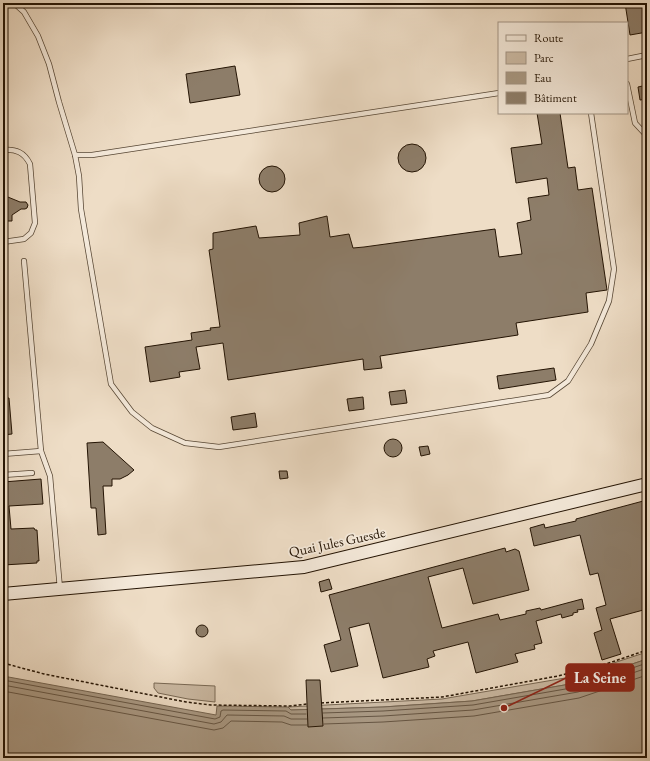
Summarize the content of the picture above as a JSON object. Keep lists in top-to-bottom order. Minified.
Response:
{"streets":{"main road":["Quai Jules Guesde"]},"places":["La Seine"],"legend":["Route","Parc","Eau","Bâtiment"]}
